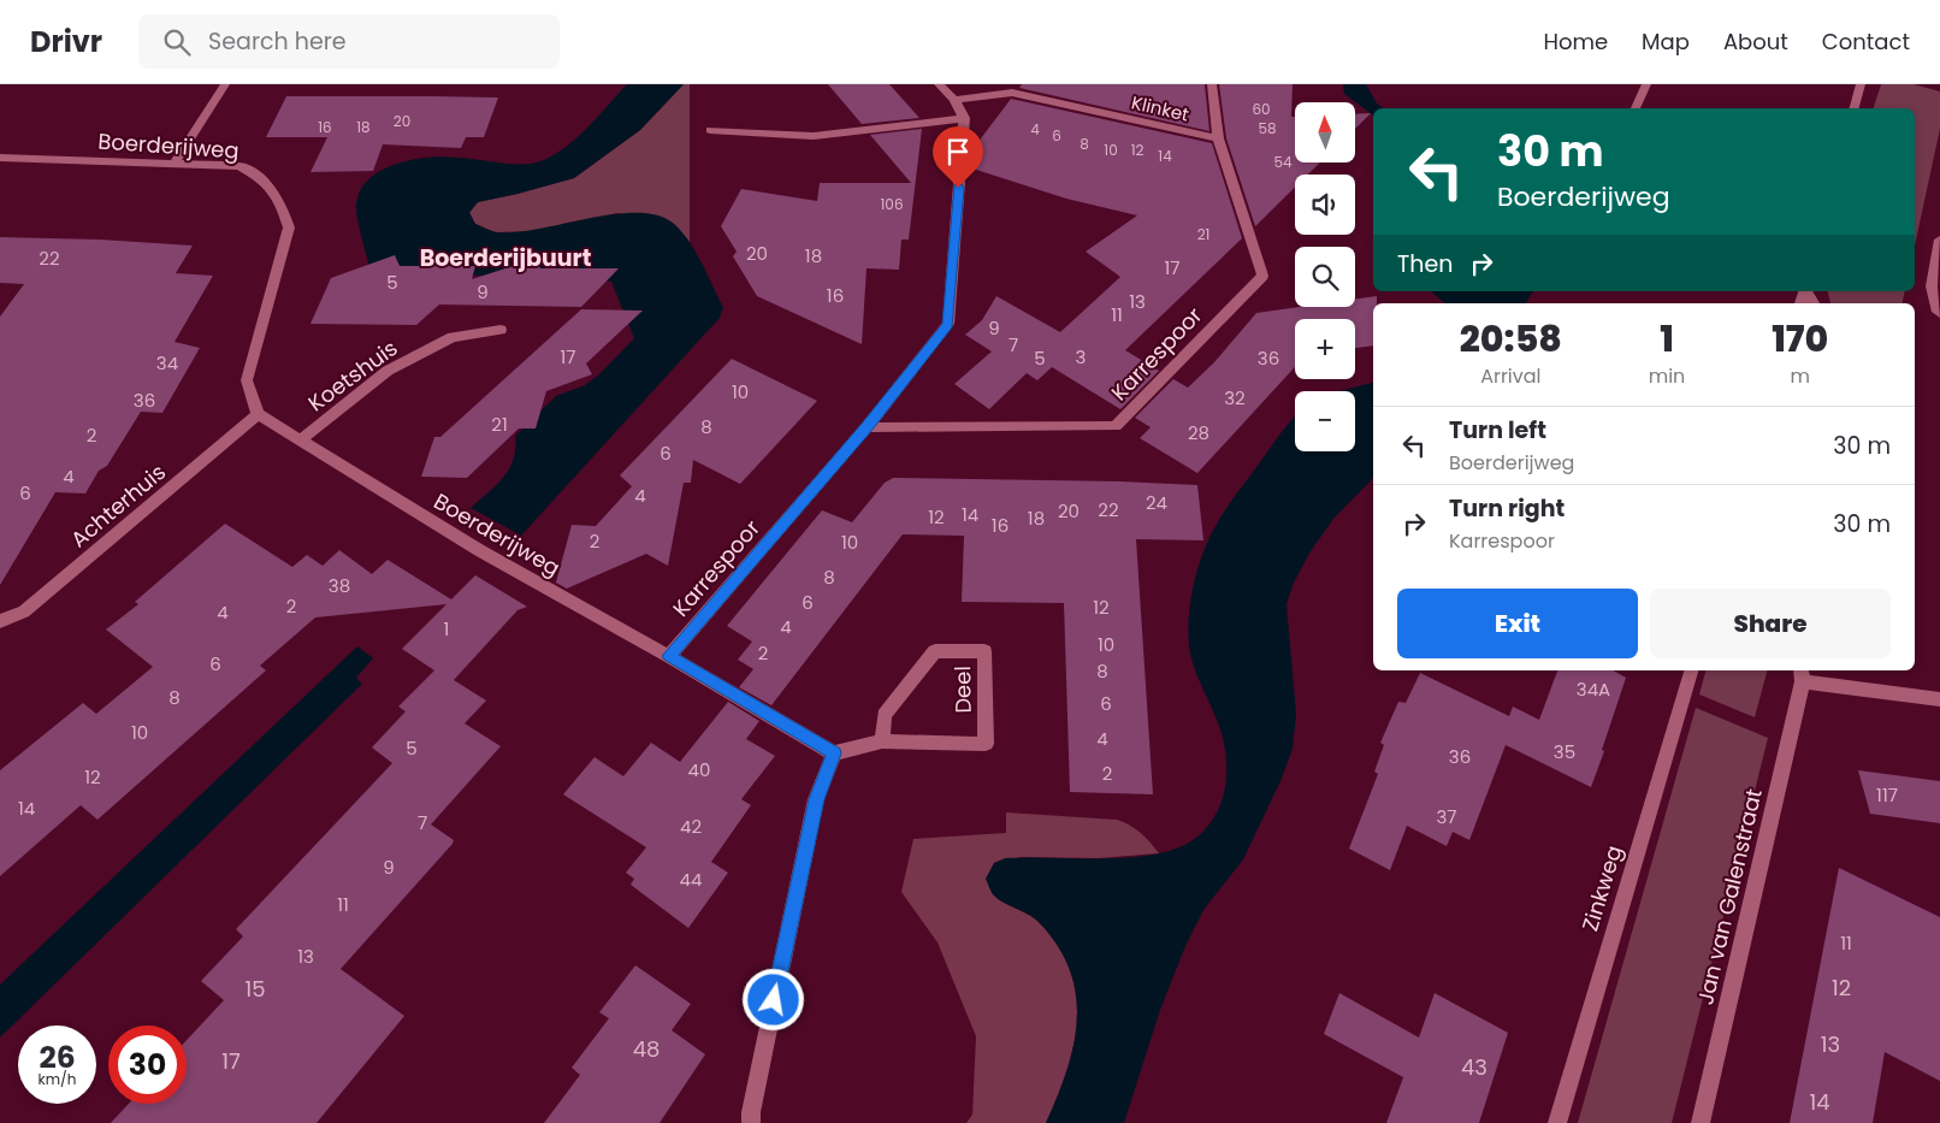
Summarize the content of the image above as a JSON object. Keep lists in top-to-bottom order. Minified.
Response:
{"streets":{"street":["Klinket","Boerderijweg","Karrespoor","Koetshuis","Achterhuis","Deel","Zinkweg","Jan van Galenstraat"]},"crossings":[["Klinket","Karrespoor"],["Boerderijweg","Karrespoor"],["Boerderijweg","Koetshuis"],["Boerderijweg","Achterhuis"],["Boerderijweg","Deel"]],"districts":["Boerderijbuurt"],"house_numbers":["60","20","16","18","58","4","6","8","10","12","14","54","106","21","20","18","22","17","5","9","16","13","11","9","7","17","3","5","36","34","10","32","36","21","8","28","2","6","4","6","4","24","22","20","14","12","18","16","2","10","8","38","6","2","12","4","4","1","10","2","6","8","34A","8","6","10","4","5","35","36","40","2","12","117","14","37","7","42","9","44","11","11","13","12","15","13","48","17","43","14"],"north":"top","page":{"header":"Drivr","search":"Search here","nav":["Home","Map","About","Contact"],"map_buttons":["+","−"],"turn":["30 m","Boerderijweg"],"then":"Then","eta":["20:58","Arrival","1","min","170","m"],"list":[{"name":"Turn left","note":"Boerderijweg","value":"30 m"},{"name":"Turn right","note":"Karrespoor","value":"30 m"}],"buttons":["Exit","Share"],"speed":"26 km/h","limit":"30"}}
